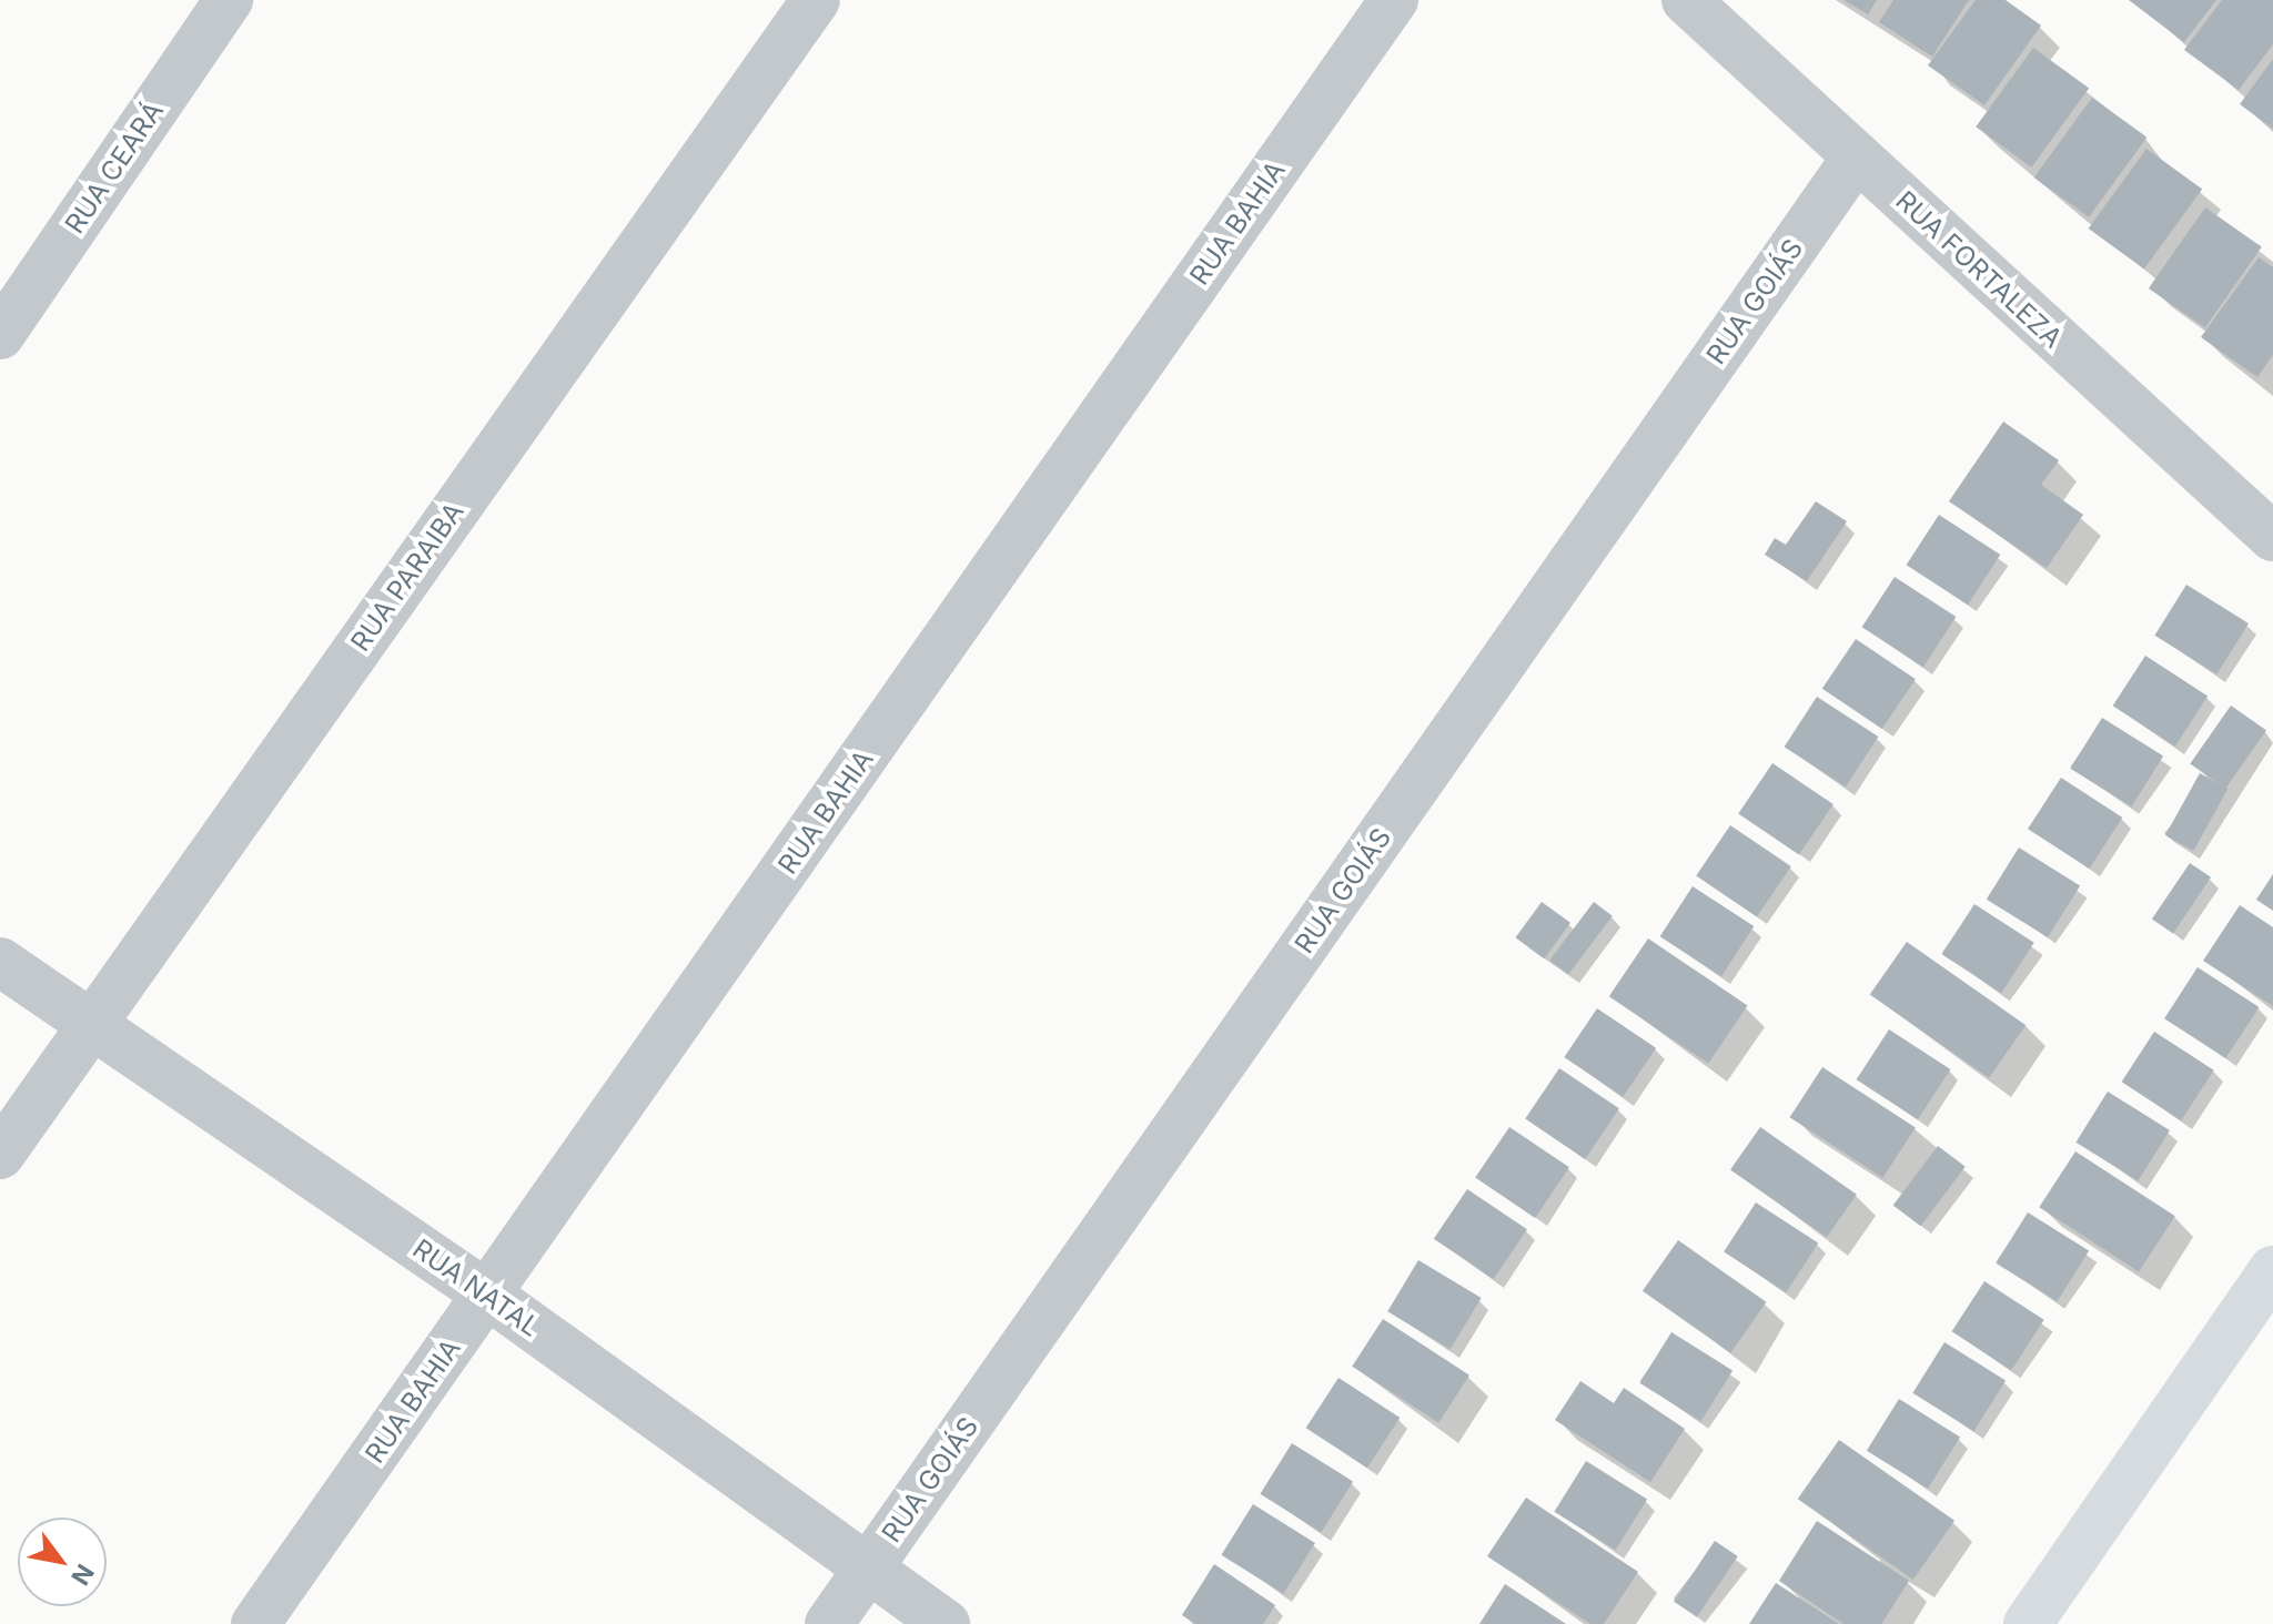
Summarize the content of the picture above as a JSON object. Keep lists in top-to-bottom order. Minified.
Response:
{"streets":{"street":["RUA CEARÁ","RUA BAHIA","RUA FORTALEZA","RUA GOIÁS","RUA PARAIBA","RUA NATAL"]},"crossings":[["RUA BAHIA","RUA NATAL"],["RUA FORTALEZA","RUA GOIÁS"],["RUA GOIÁS","RUA NATAL"],["RUA PARAIBA","RUA NATAL"]],"north":"bottom right"}
